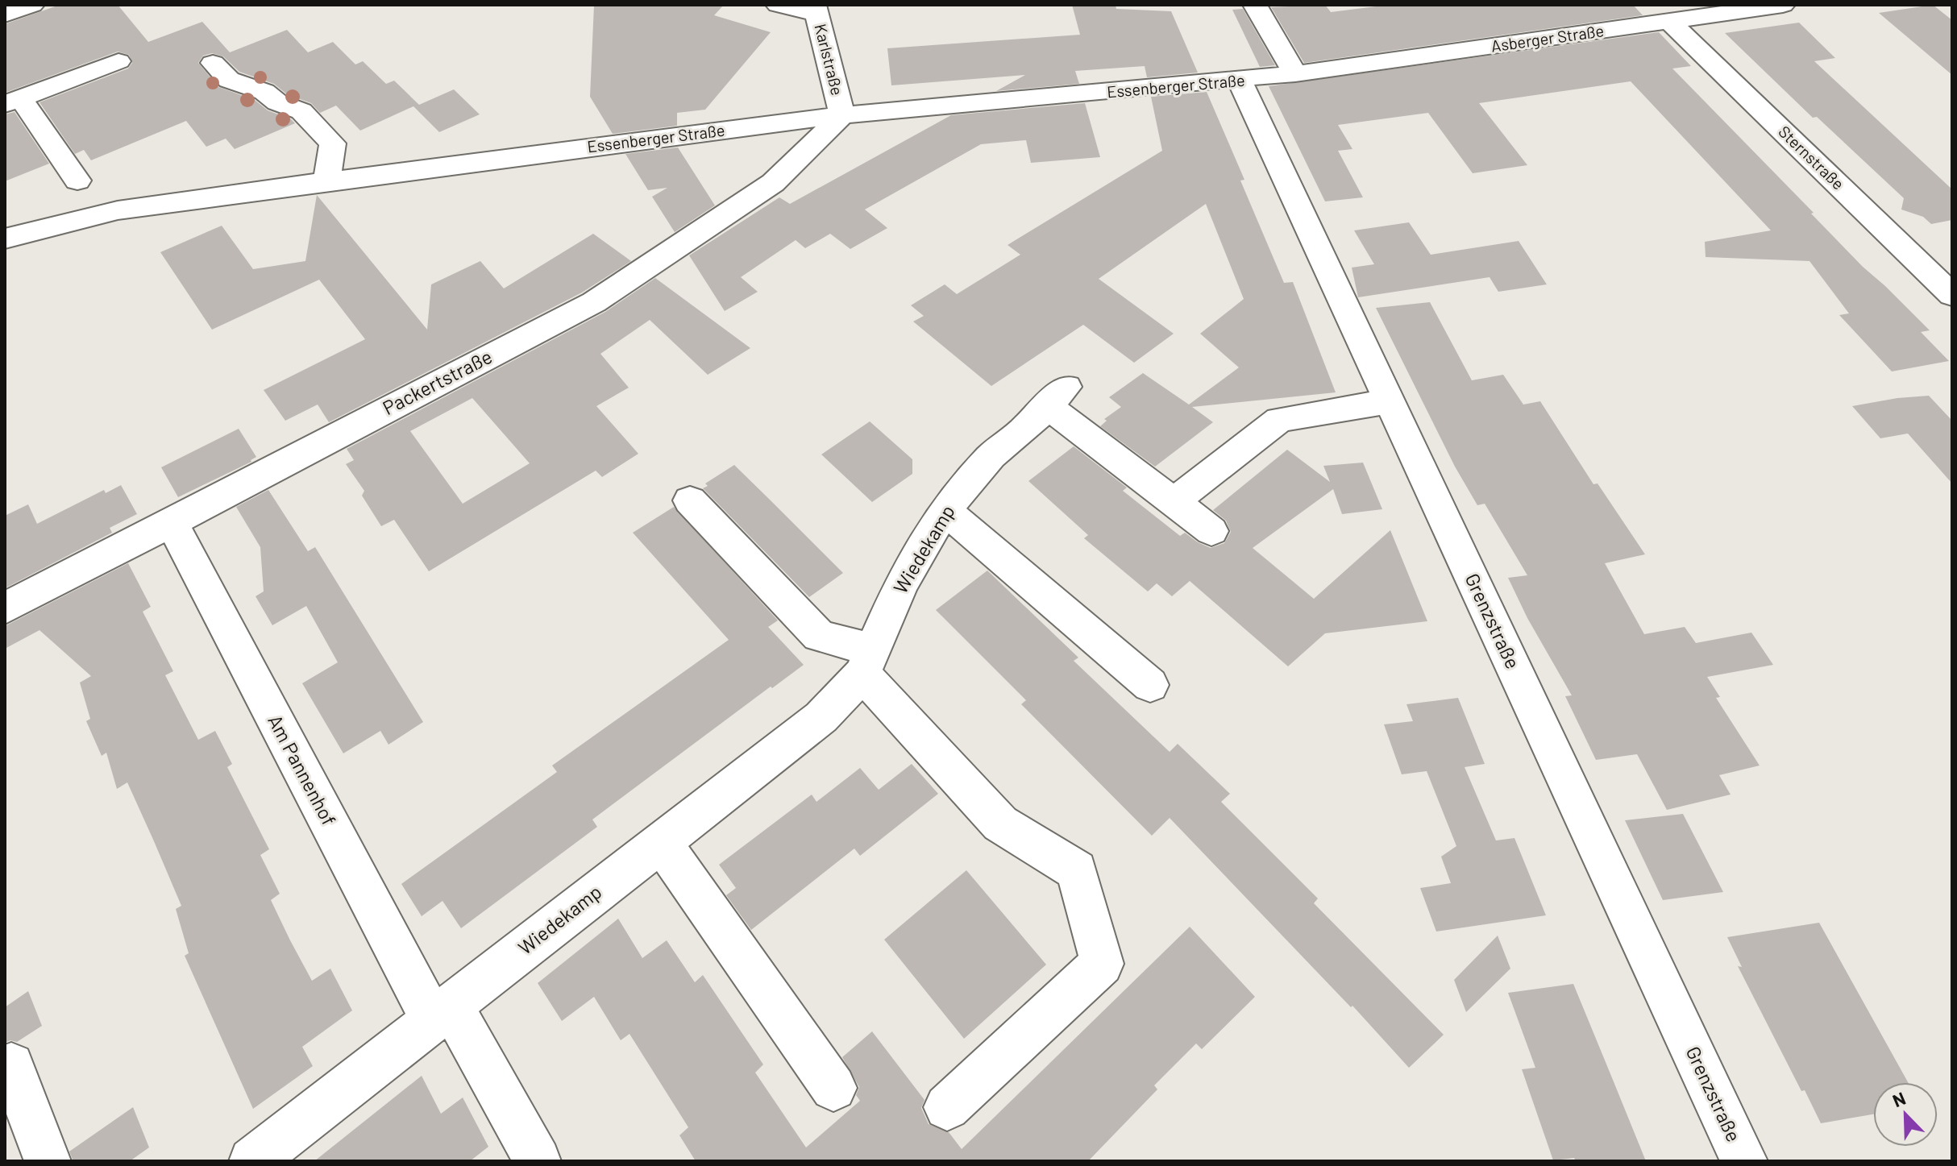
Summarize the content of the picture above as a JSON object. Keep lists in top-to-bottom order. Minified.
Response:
{"streets":{"street":["Asberger Straße","Karlstraße","Essenberger Straße","Sternstraße","Packertstraße","Wiedekamp","Grenzstraße","Am Pannenhof"]},"crossings":[["Asberger Straße","Essenberger Straße"],["Asberger Straße","Sternstraße"],["Karlstraße","Essenberger Straße"],["Karlstraße","Packertstraße"],["Essenberger Straße","Packertstraße"],["Essenberger Straße","Grenzstraße"],["Packertstraße","Am Pannenhof"],["Wiedekamp","Am Pannenhof"]],"north":"top left"}
